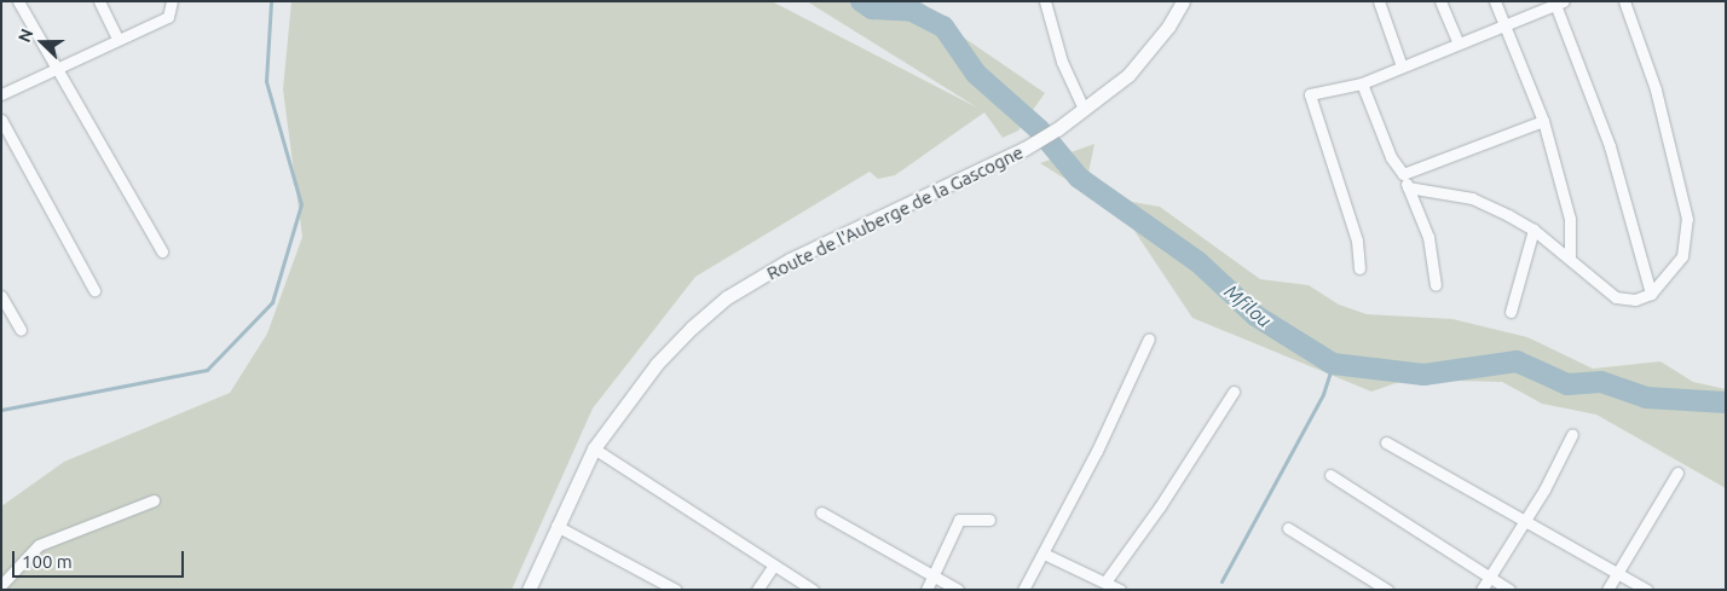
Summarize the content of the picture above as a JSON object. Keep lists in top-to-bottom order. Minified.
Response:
{"streets":{"street":["Route de l'Auberge de la Gascogne"]},"water":["Mfilou"],"scale_bar":"100 m","north":"left"}
